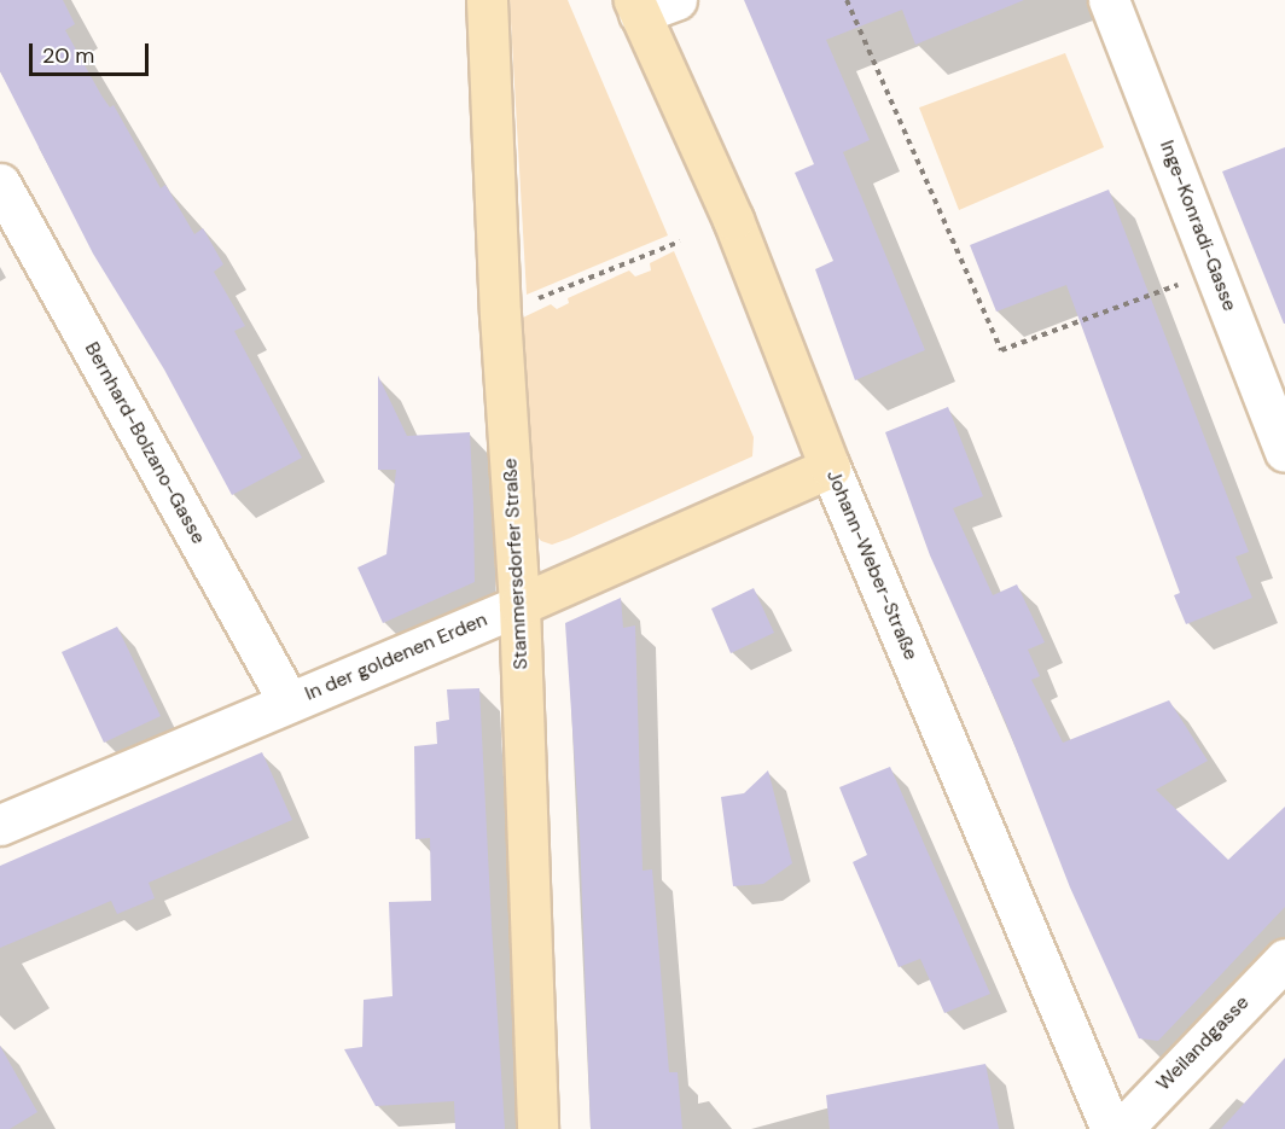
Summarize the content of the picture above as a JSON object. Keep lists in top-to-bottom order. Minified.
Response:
{"streets":{"main road":["Stammersdorfer Straße","Johann-Weber-Straße","In der goldenen Erden"],"street":["Inge-Konradi-Gasse","Bernhard-Bolzano-Gasse","Weilandgasse"]},"crossings":[["Bernhard-Bolzano-Gasse","In der goldenen Erden"],["Stammersdorfer Straße","In der goldenen Erden"],["Johann-Weber-Straße","In der goldenen Erden"]],"scale_bar":"20 m"}
